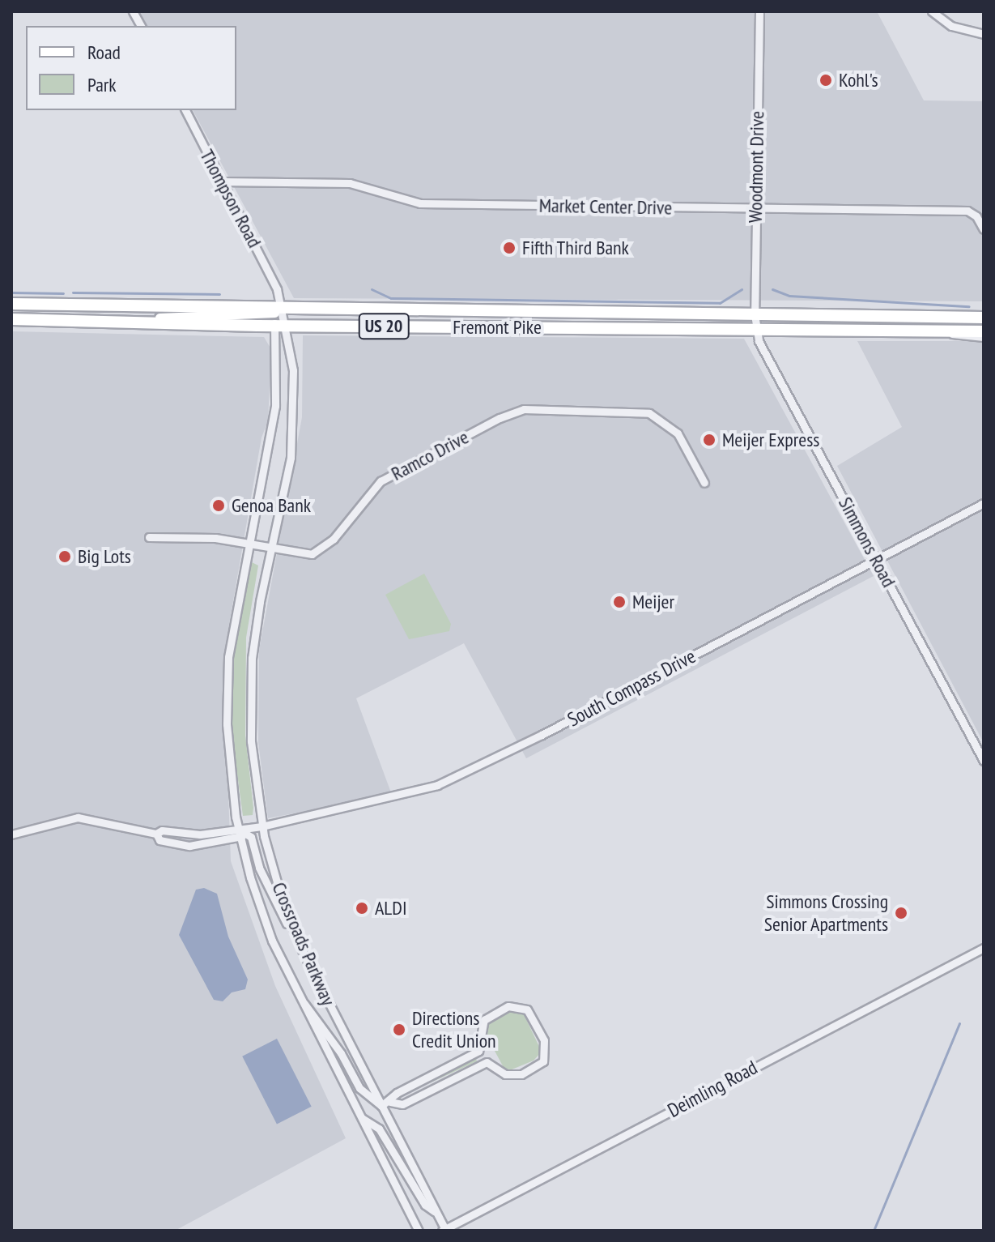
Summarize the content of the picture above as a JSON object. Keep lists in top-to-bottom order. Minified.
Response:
{"streets":{"highway":["US 20","Fremont Pike"],"street":["Woodmont Drive","Thompson Road","Market Center Drive","Ramco Drive","Simmons Road","South Compass Drive","Crossroads Parkway","Deimling Road"]},"crossings":[["Woodmont Drive","Market Center Drive"],["Woodmont Drive","Fremont Pike"],["Woodmont Drive","Simmons Road"],["Thompson Road","Market Center Drive"],["Thompson Road","Fremont Pike"],["Thompson Road","Crossroads Parkway"],["Fremont Pike","Simmons Road"],["Fremont Pike","Crossroads Parkway"],["Ramco Drive","Crossroads Parkway"],["Simmons Road","South Compass Drive"],["South Compass Drive","Crossroads Parkway"],["Crossroads Parkway","Deimling Road"]],"places":["Kohl's","Fifth Third Bank","Meijer Express","Genoa Bank","Big Lots","Meijer","ALDI","Simmons Crossing Senior Apartments","Directions Credit Union"],"legend":["Road","Park"]}
